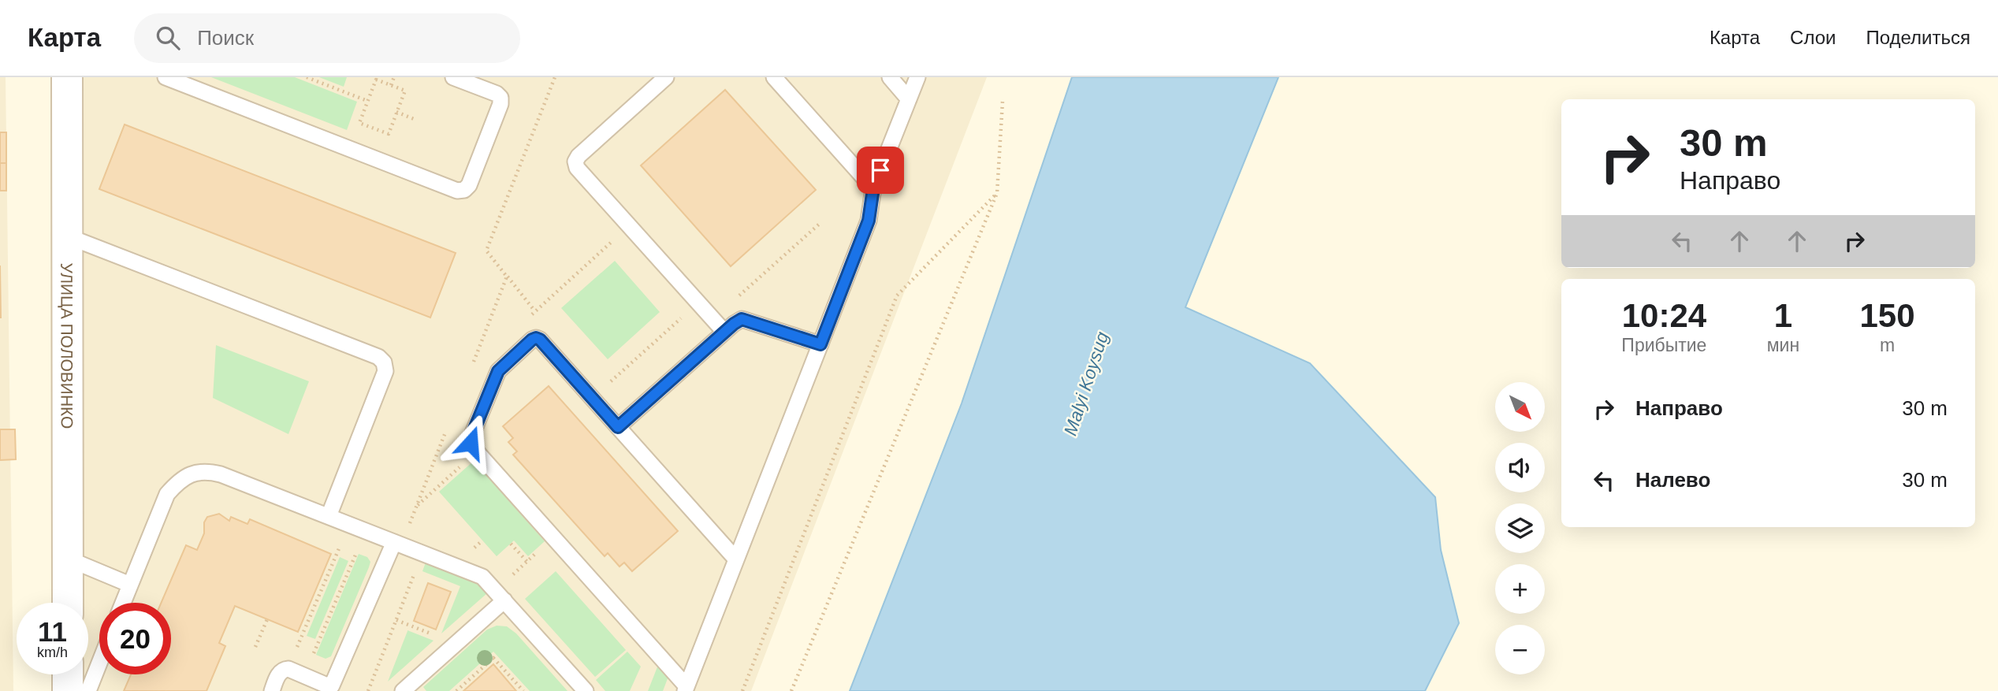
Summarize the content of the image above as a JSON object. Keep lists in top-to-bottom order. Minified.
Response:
{"streets":{"street":["УЛИЦА ПОЛОВИНКО"]},"water":["Malyi Koysug"],"north":"bottom right","page":{"header":"Карта","search":"Поиск","nav":["Карта","Слои","Поделиться"],"turn":["30 m","Направо"],"eta":["10:24","Прибытие","1","мин","150","m"],"list":[{"name":"Направо","value":"30 m"},{"name":"Налево","value":"30 m"}],"map_buttons":["+","−"],"speed":"11 km/h","limit":"20"}}
